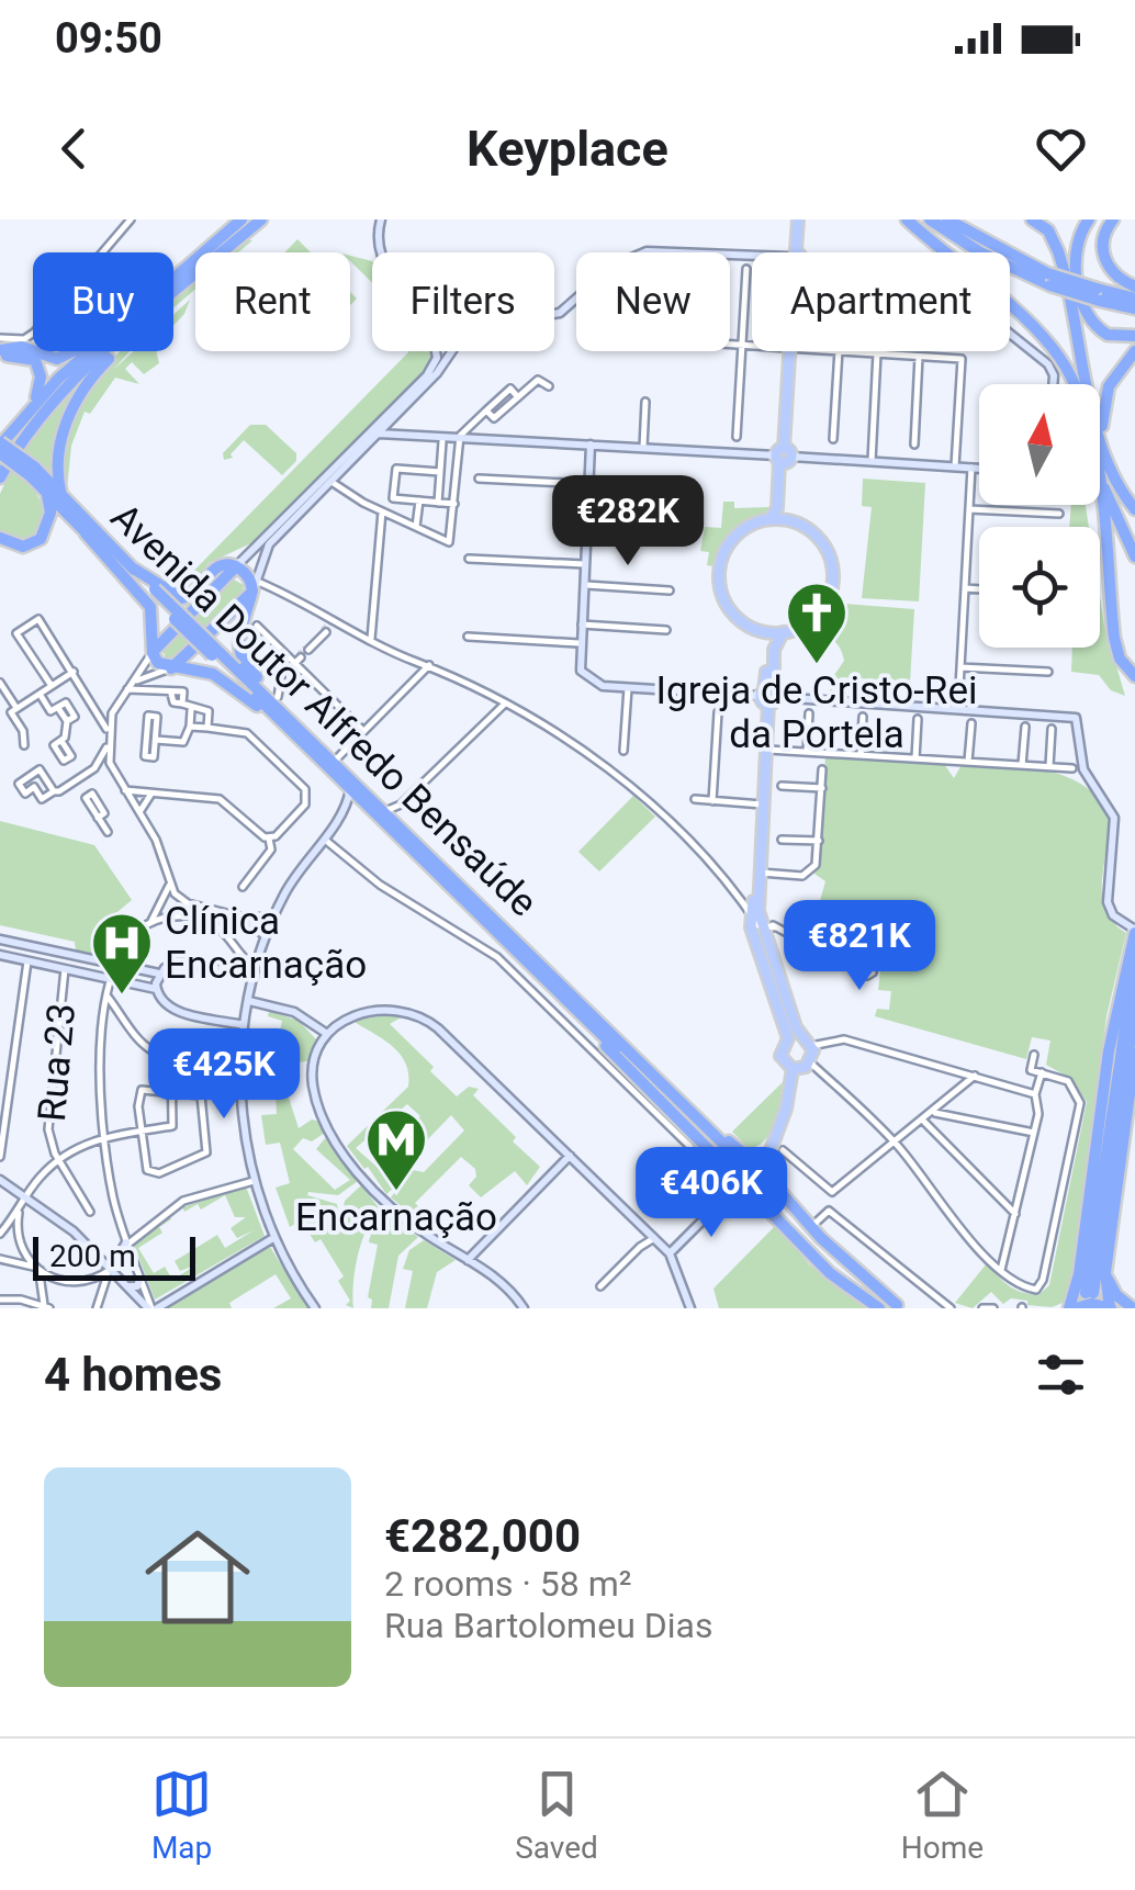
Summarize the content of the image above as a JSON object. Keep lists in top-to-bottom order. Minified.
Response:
{"streets":{"highway":["Avenida Doutor Alfredo Bensaúde"],"street":["Rua 23"]},"places":{"church":["Igreja de Cristo-Rei da Portela"],"hospital":["Clínica Encarnação"],"metro station":["Encarnação"]},"scale_bar":"200 m","north":"top","page":{"status":"09:50","header":"Keyplace","chip":["Buy","Rent","Filters","New","Apartment"],"price":["€282K","€821K","€425K","€406K"],"scale":"200 m","heading":"4 homes","list":[{"name":"€282,000","note":"2 rooms · 58 m² · Rua Bartolomeu Dias"}],"tabs":["Map","Saved","Home"]}}
